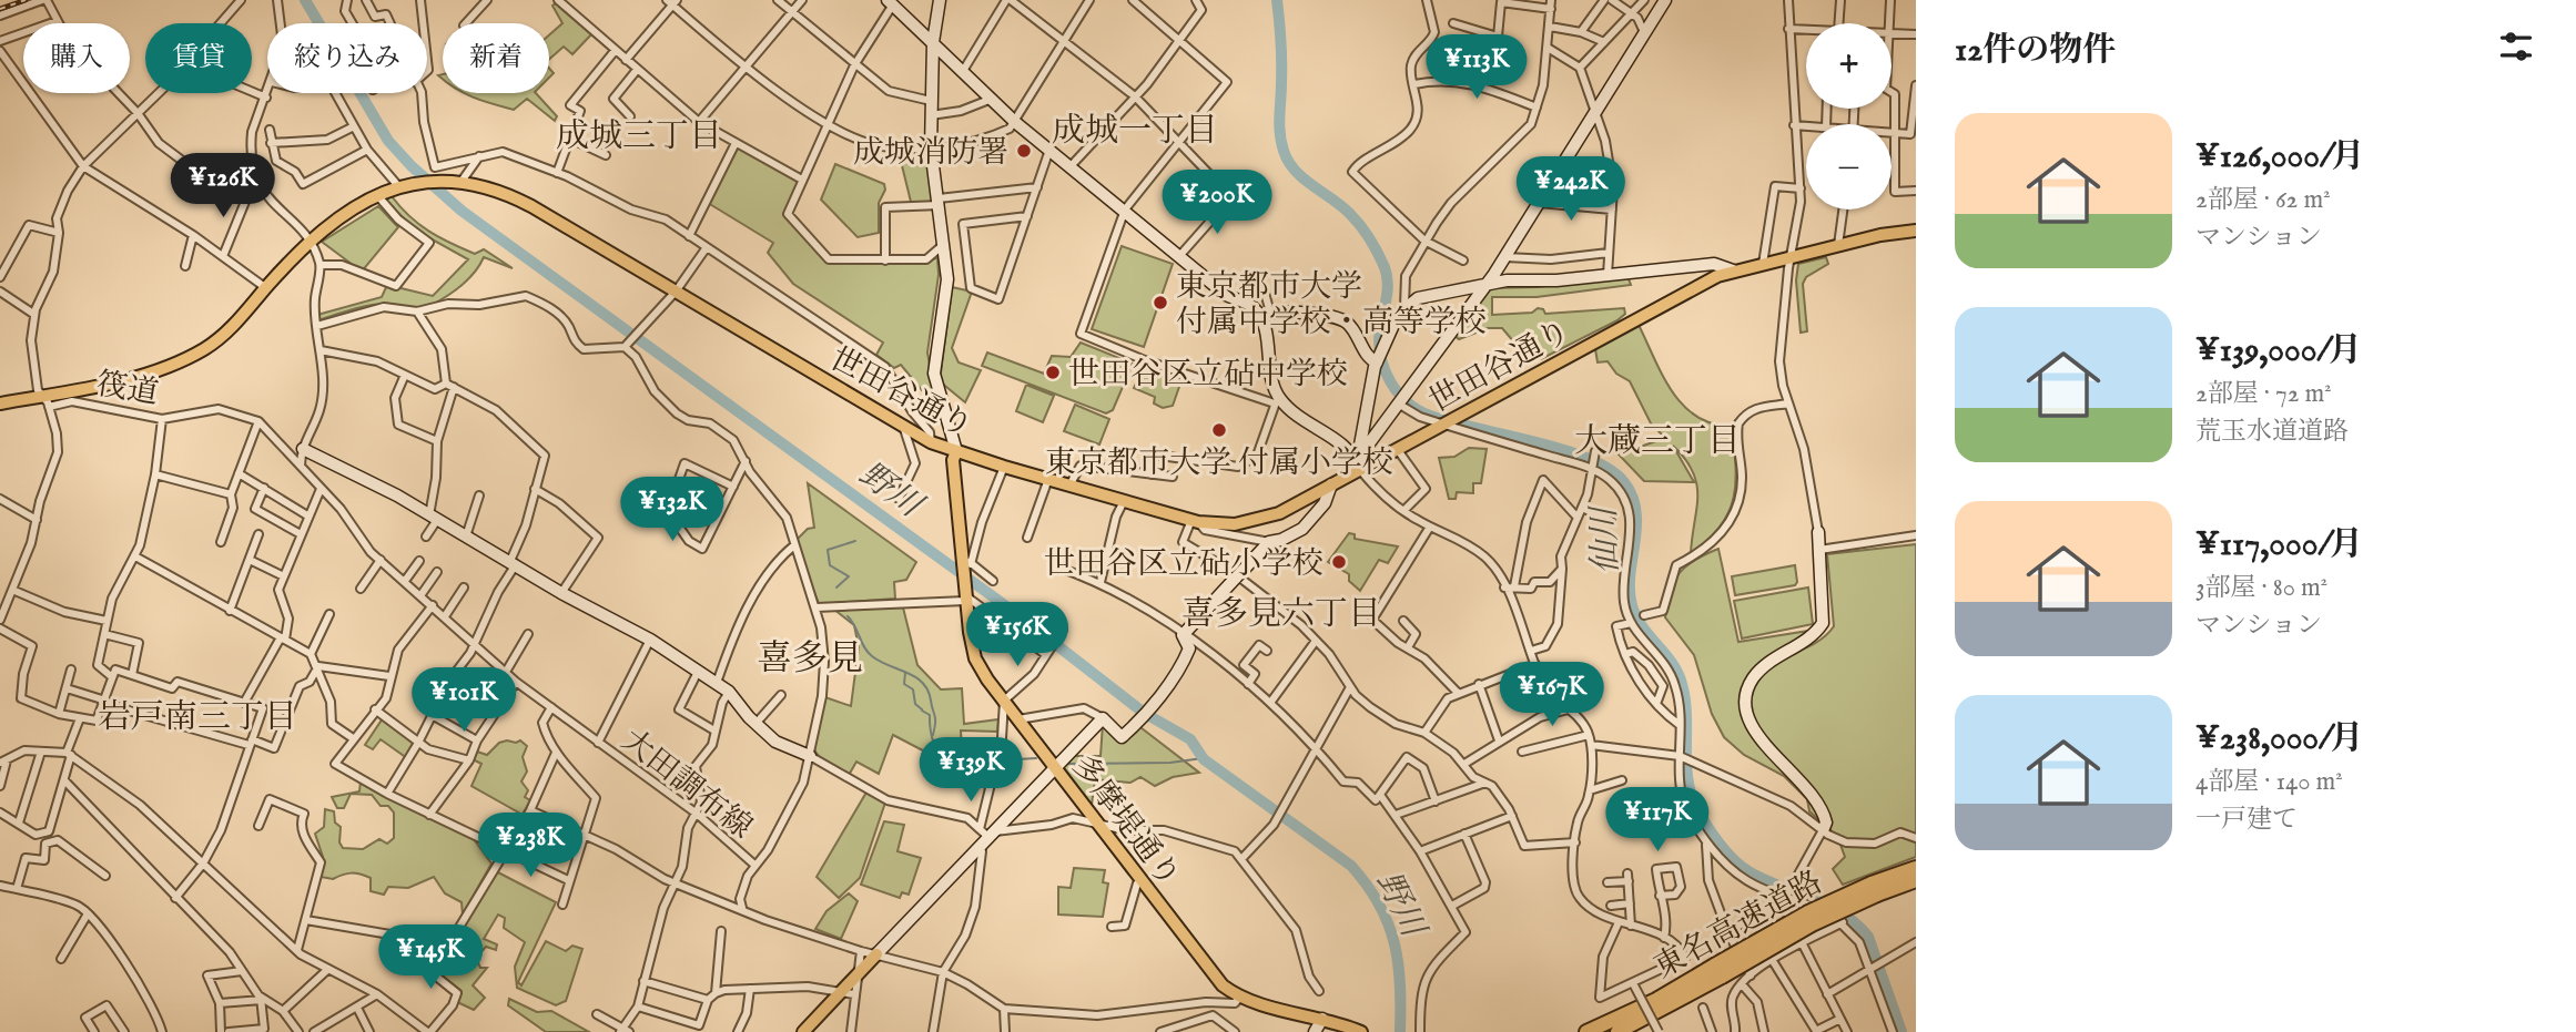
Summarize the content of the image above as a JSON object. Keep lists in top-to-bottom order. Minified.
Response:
{"streets":{"highway":["東名高速道路"],"main road":["世田谷通り","多摩堤通り"],"street":["筏道","大田調布線"]},"crossings":[["世田谷通り","筏道"],["世田谷通り","多摩堤通り"],["筏道","大田調布線"]],"districts":["成城一丁目","成城三丁目","大蔵三丁目","喜多見六丁目","喜多見","岩戸南三丁目"],"water":["野川","仙川"],"places":["成城消防署","東京都市大学 付属中学校・高等学校","世田谷区立砧中学校","東京都市大学 付属小学校","世田谷区立砧小学校"],"page":{"heading":"12件の物件","map_buttons":["+","−"],"chip":["購入","賃貸","絞り込み","新着"],"price":["¥113K","¥126K","¥242K","¥200K","¥132K","¥156K","¥167K","¥101K","¥139K","¥117K","¥238K","¥145K"],"list":[{"name":"¥126,000/月","note":"2部屋 · 62 m² · マンション"},{"name":"¥139,000/月","note":"2部屋 · 72 m² · 荒玉水道道路"},{"name":"¥117,000/月","note":"3部屋 · 80 m² · マンション"},{"name":"¥238,000/月","note":"4部屋 · 140 m² · 一戸建て"}]}}
